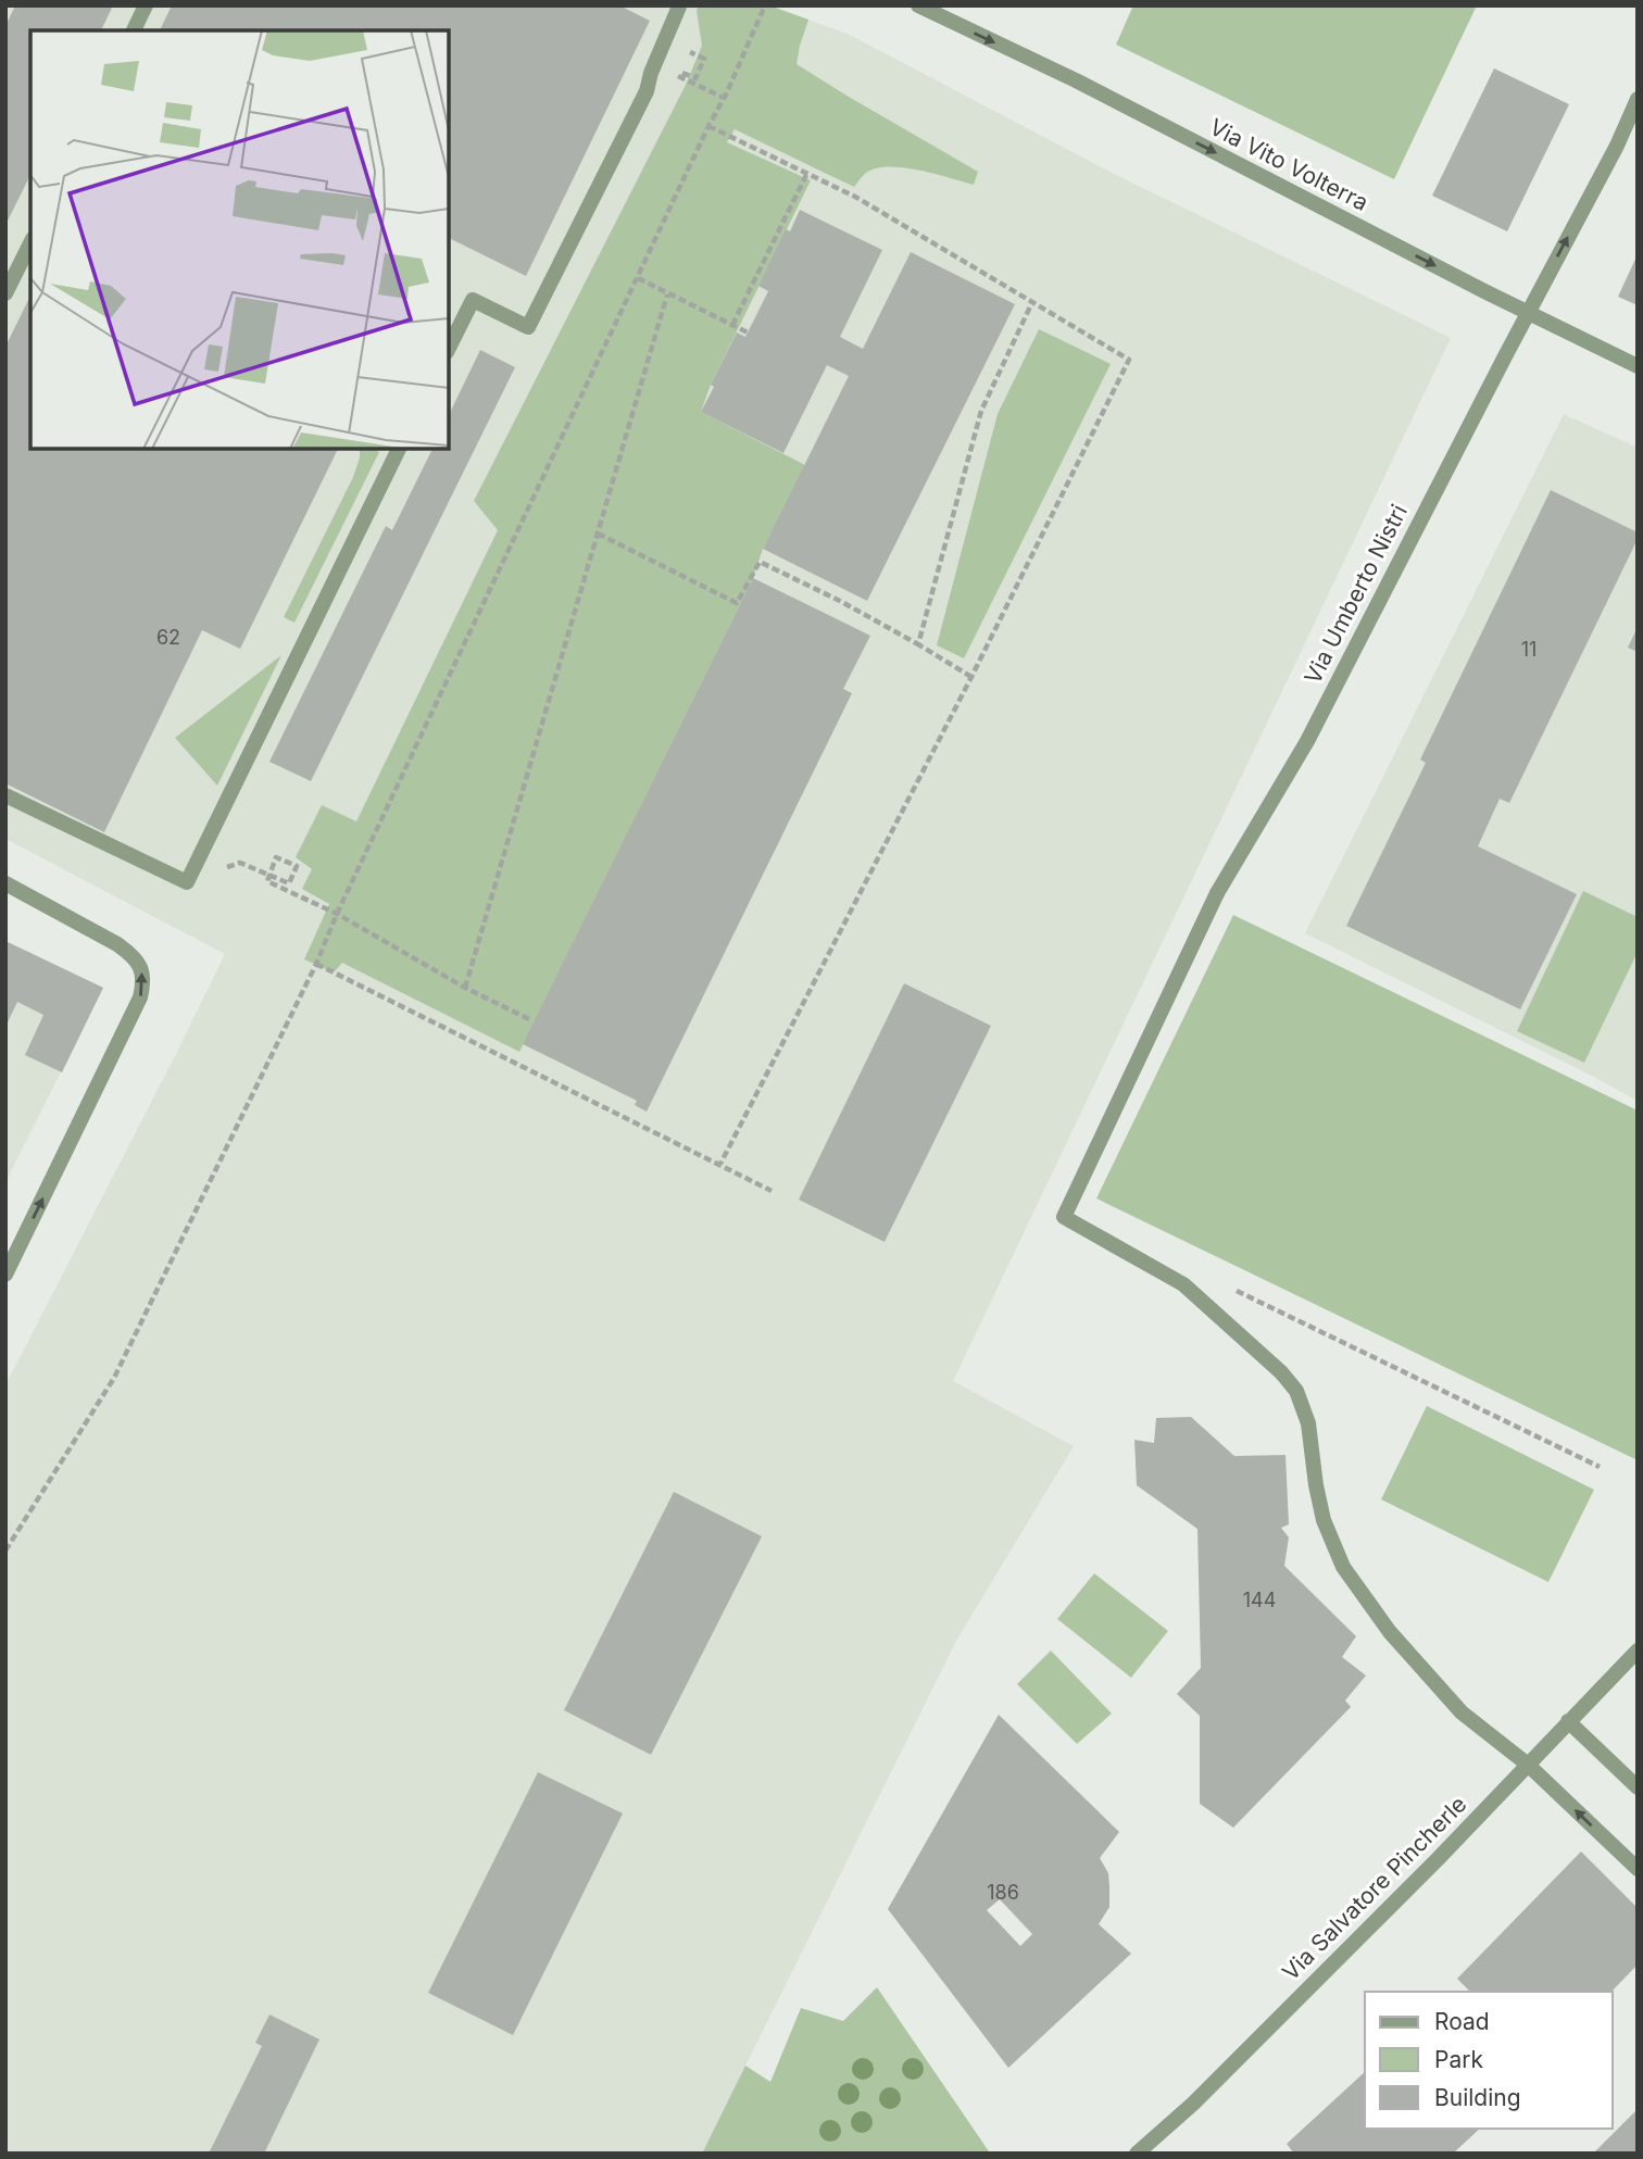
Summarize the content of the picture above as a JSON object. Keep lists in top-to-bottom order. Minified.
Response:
{"streets":{"street":["Via Vito Volterra","Via Umberto Nistri","Via Salvatore Pincherle"]},"crossings":[["Via Vito Volterra","Via Umberto Nistri"]],"one_way":["Via Vito Volterra"],"house_numbers":["62","11","144","186"],"legend":["Road","Park","Building"]}
